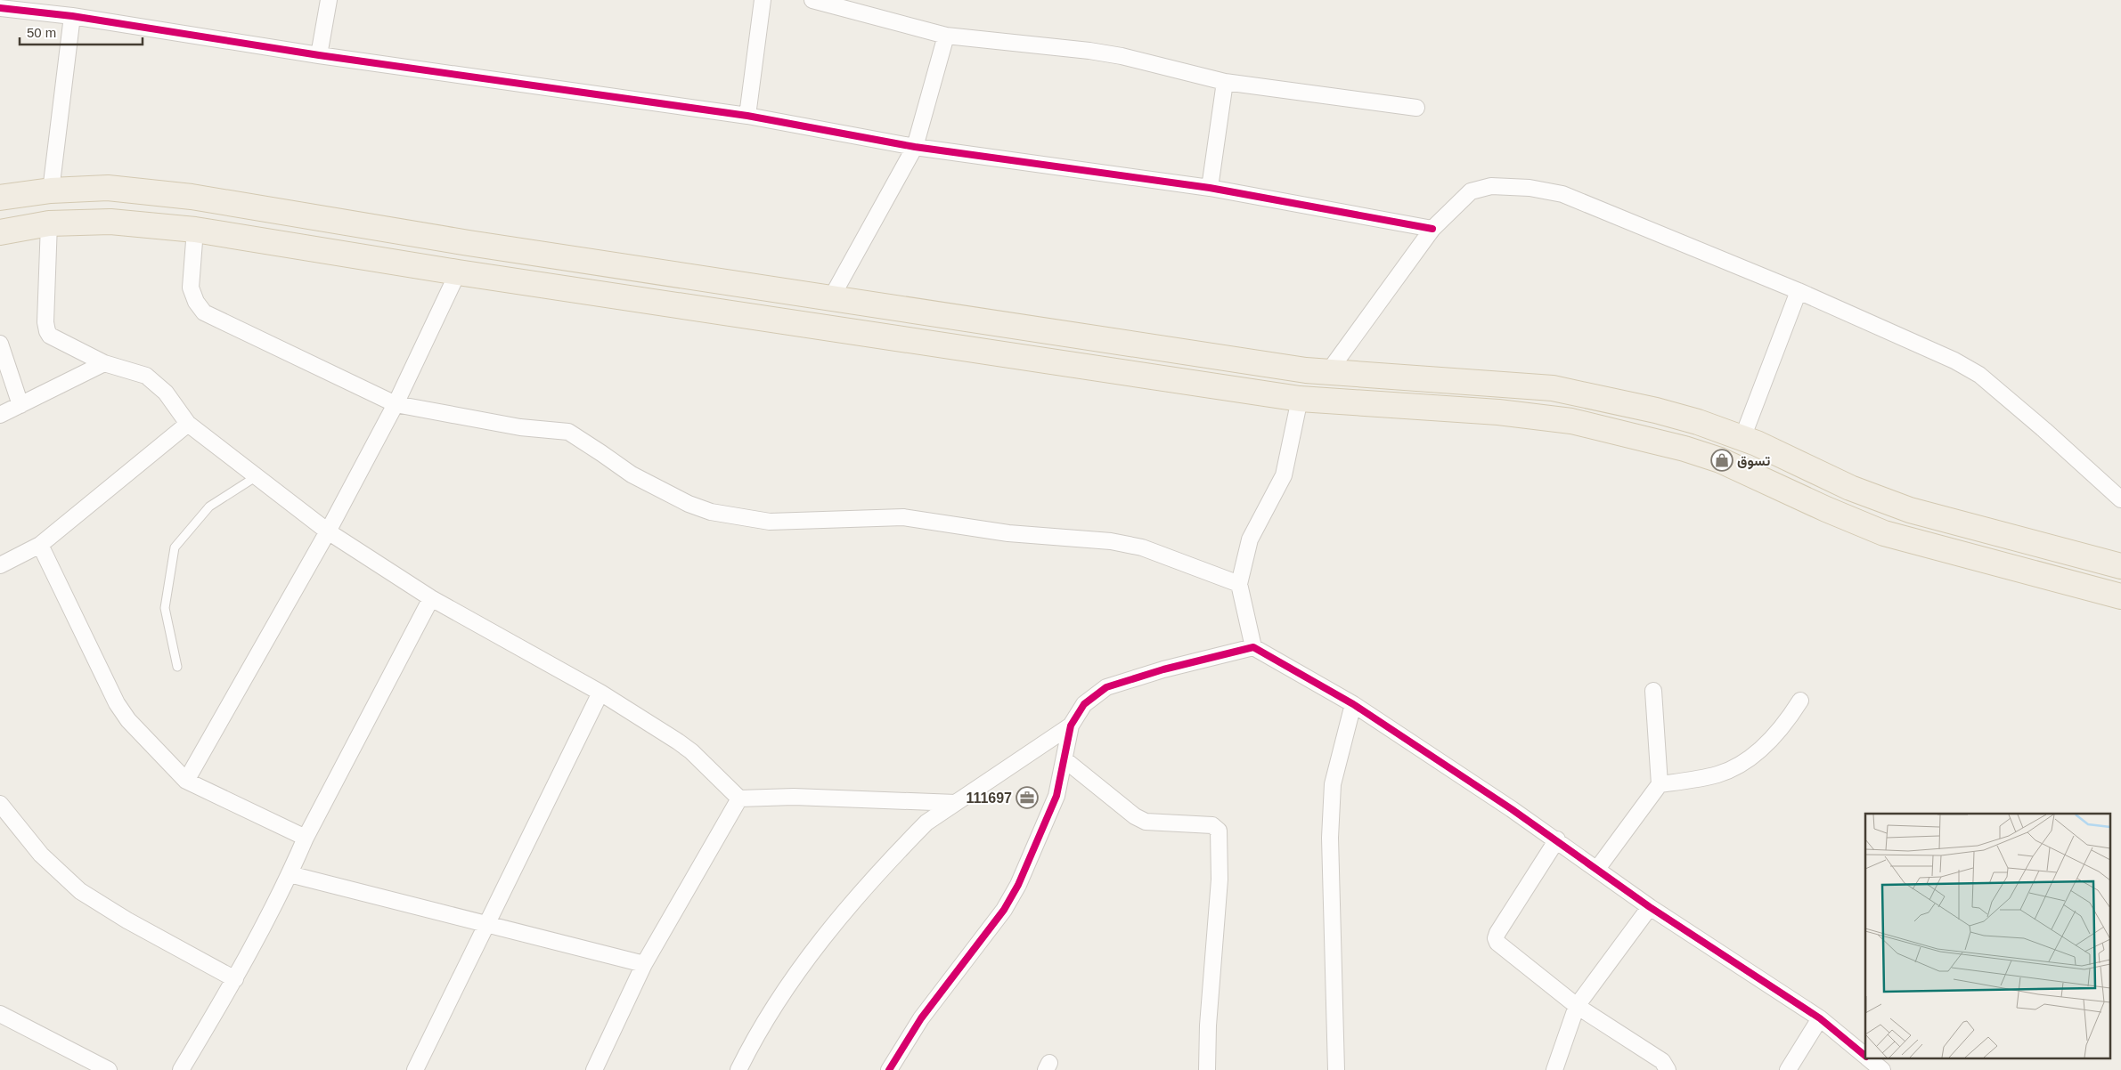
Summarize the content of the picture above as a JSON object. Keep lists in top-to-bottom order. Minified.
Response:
{"places":{"shop":["تسوق"],"office":["111697"]},"scale_bar":"50 m"}
